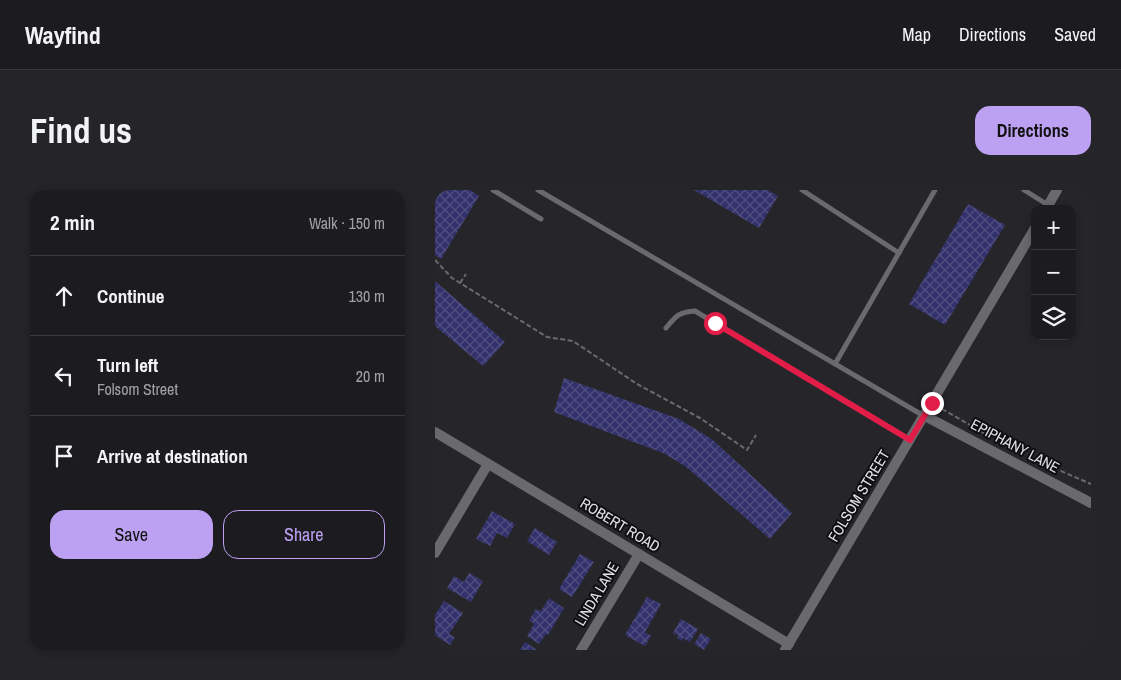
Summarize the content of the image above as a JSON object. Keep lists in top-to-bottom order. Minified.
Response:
{"streets":{"street":["EPIPHANY LANE","FOLSOM STREET","ROBERT ROAD","LINDA LANE"]},"crossings":[["EPIPHANY LANE","FOLSOM STREET"],["FOLSOM STREET","ROBERT ROAD"],["ROBERT ROAD","LINDA LANE"]],"page":{"header":"Wayfind","nav":["Map","Directions","Saved"],"buttons":["Directions",["Save","Share"]],"title":"Find us","heading":["2 min","Walk · 150 m"],"map_buttons":["+","−"],"list":[["Continue","130 m"],["Turn left","Folsom Street","20 m"],"Arrive at destination"]}}
